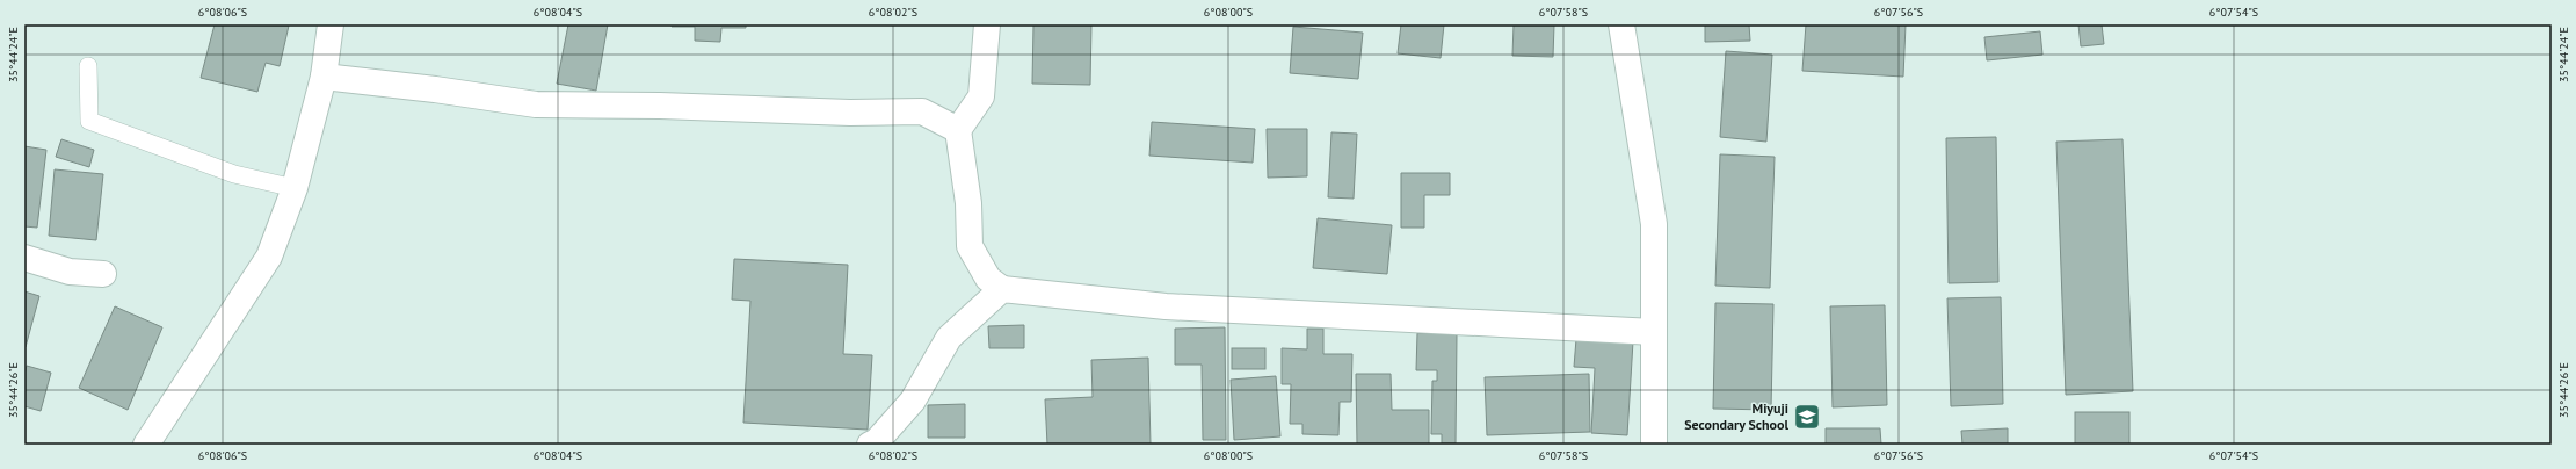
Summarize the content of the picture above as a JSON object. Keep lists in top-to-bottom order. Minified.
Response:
{"places":{"school or university":["Miyuji Secondary School"]},"coordinates":["6°08'06\"S","6°08'04\"S","6°08'02\"S","6°08'00\"S","6°07'58\"S","6°07'56\"S","6°07'54\"S","35°44'24\"E","35°44'26\"E"]}
